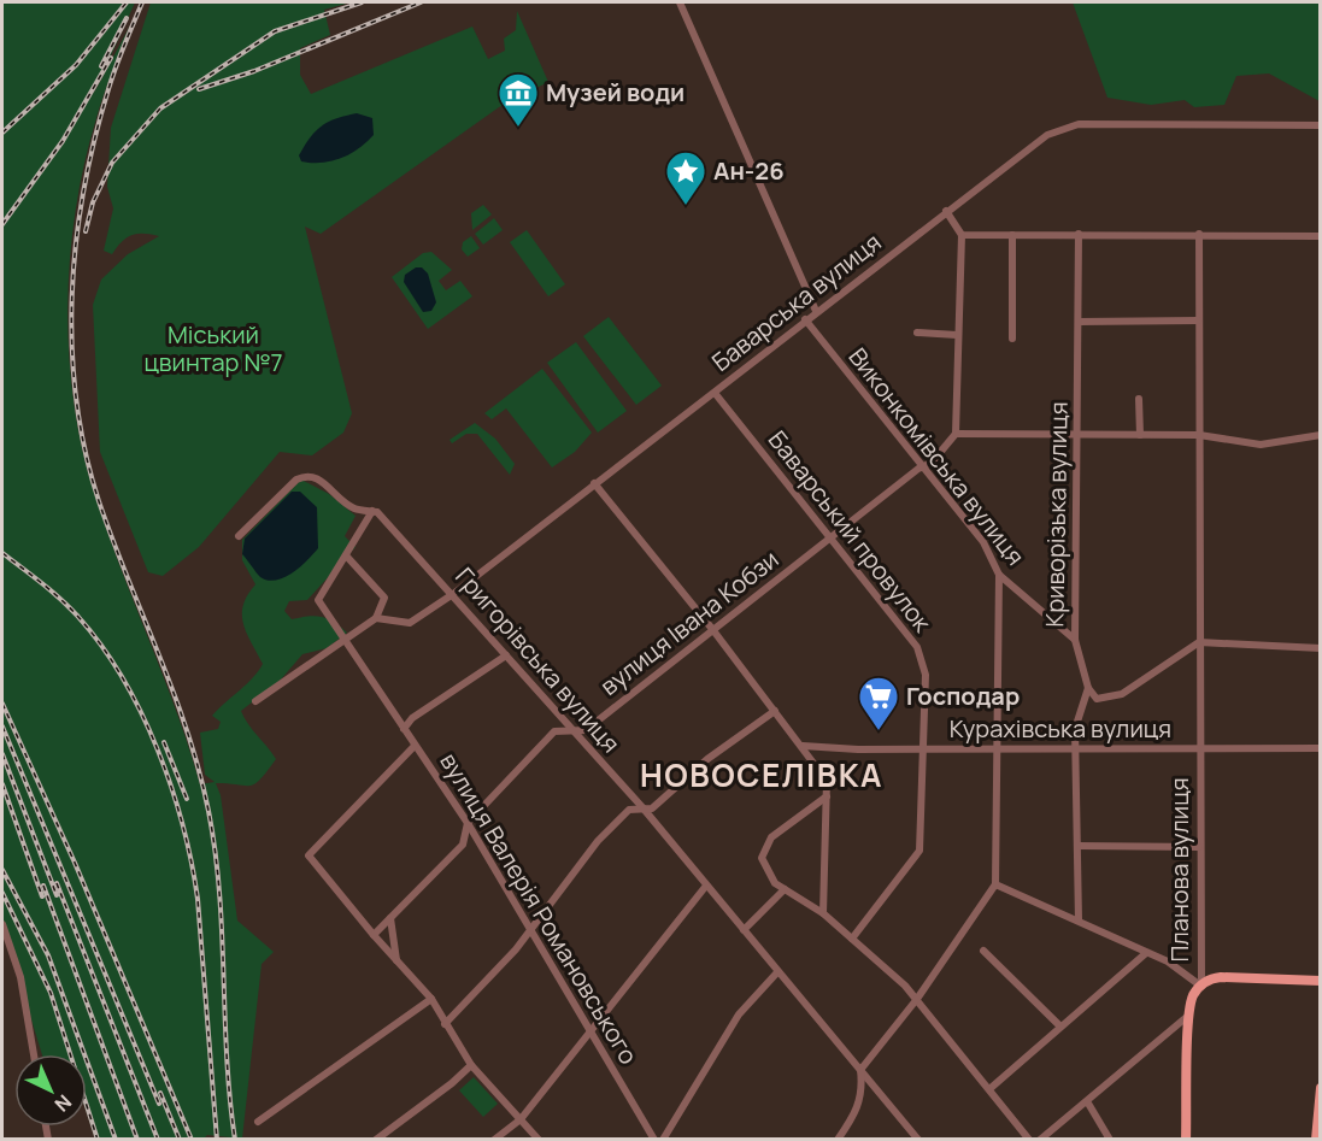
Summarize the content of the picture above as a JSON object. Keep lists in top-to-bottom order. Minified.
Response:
{"streets":{"main road":["Планова вулиця"],"street":["Баварська вулиця","Виконкомівська вулиця","Криворізька вулиця","Баварський провулок","вулиця Івана Кобзи","Григорівська вулиця","Курахівська вулиця","вулиця Валерія Романовського"]},"crossings":[["Баварська вулиця","Виконкомівська вулиця"],["Баварська вулиця","Баварський провулок"],["Баварська вулиця","Григорівська вулиця"],["Виконкомівська вулиця","Криворізька вулиця"],["Виконкомівська вулиця","вулиця Івана Кобзи"],["Баварський провулок","вулиця Івана Кобзи"],["Баварський провулок","Курахівська вулиця"],["вулиця Івана Кобзи","Григорівська вулиця"],["вулиця Івана Кобзи","вулиця Валерія Романовського"],["Григорівська вулиця","вулиця Валерія Романовського"],["Курахівська вулиця","Планова вулиця"]],"districts":["НОВОСЕЛІВКА"],"parks":["Міський цвинтар №7"],"places":{"museum":["Музей води"],"place":["Ан-26"],"supermarket":["Господар"]},"north":"bottom right"}
